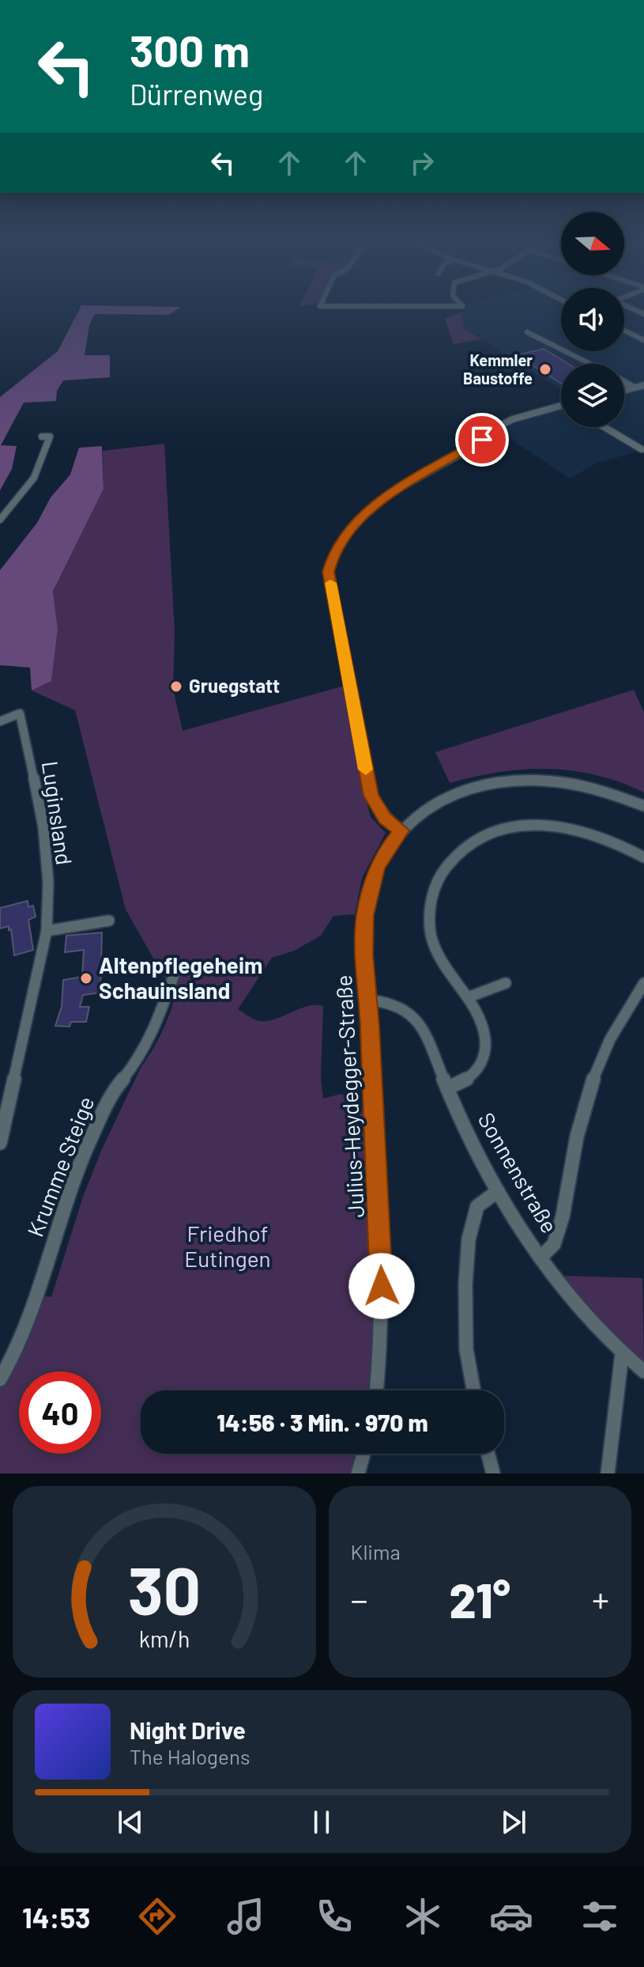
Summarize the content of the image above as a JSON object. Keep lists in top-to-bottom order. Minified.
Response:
{"streets":{"street":["Luginsland","Julius-Heydegger-Straße","Krumme Steige","Sonnenstraße"]},"crossings":[["Julius-Heydegger-Straße","Sonnenstraße"]],"parks":["Friedhof Eutingen"],"places":["Kemmler Baustoffe","Gruegstatt","Altenpflegeheim Schauinsland"],"north":"right","page":{"turn":["300 m","Dürrenweg"],"limit":"40","trip":"14:56 · 3 Min. · 970 m","tile":"Klima","heat":["−","21°","+"],"song":["Night Drive","The Halogens"],"tabs":"14:53","gauge":["30","km/h"]}}
